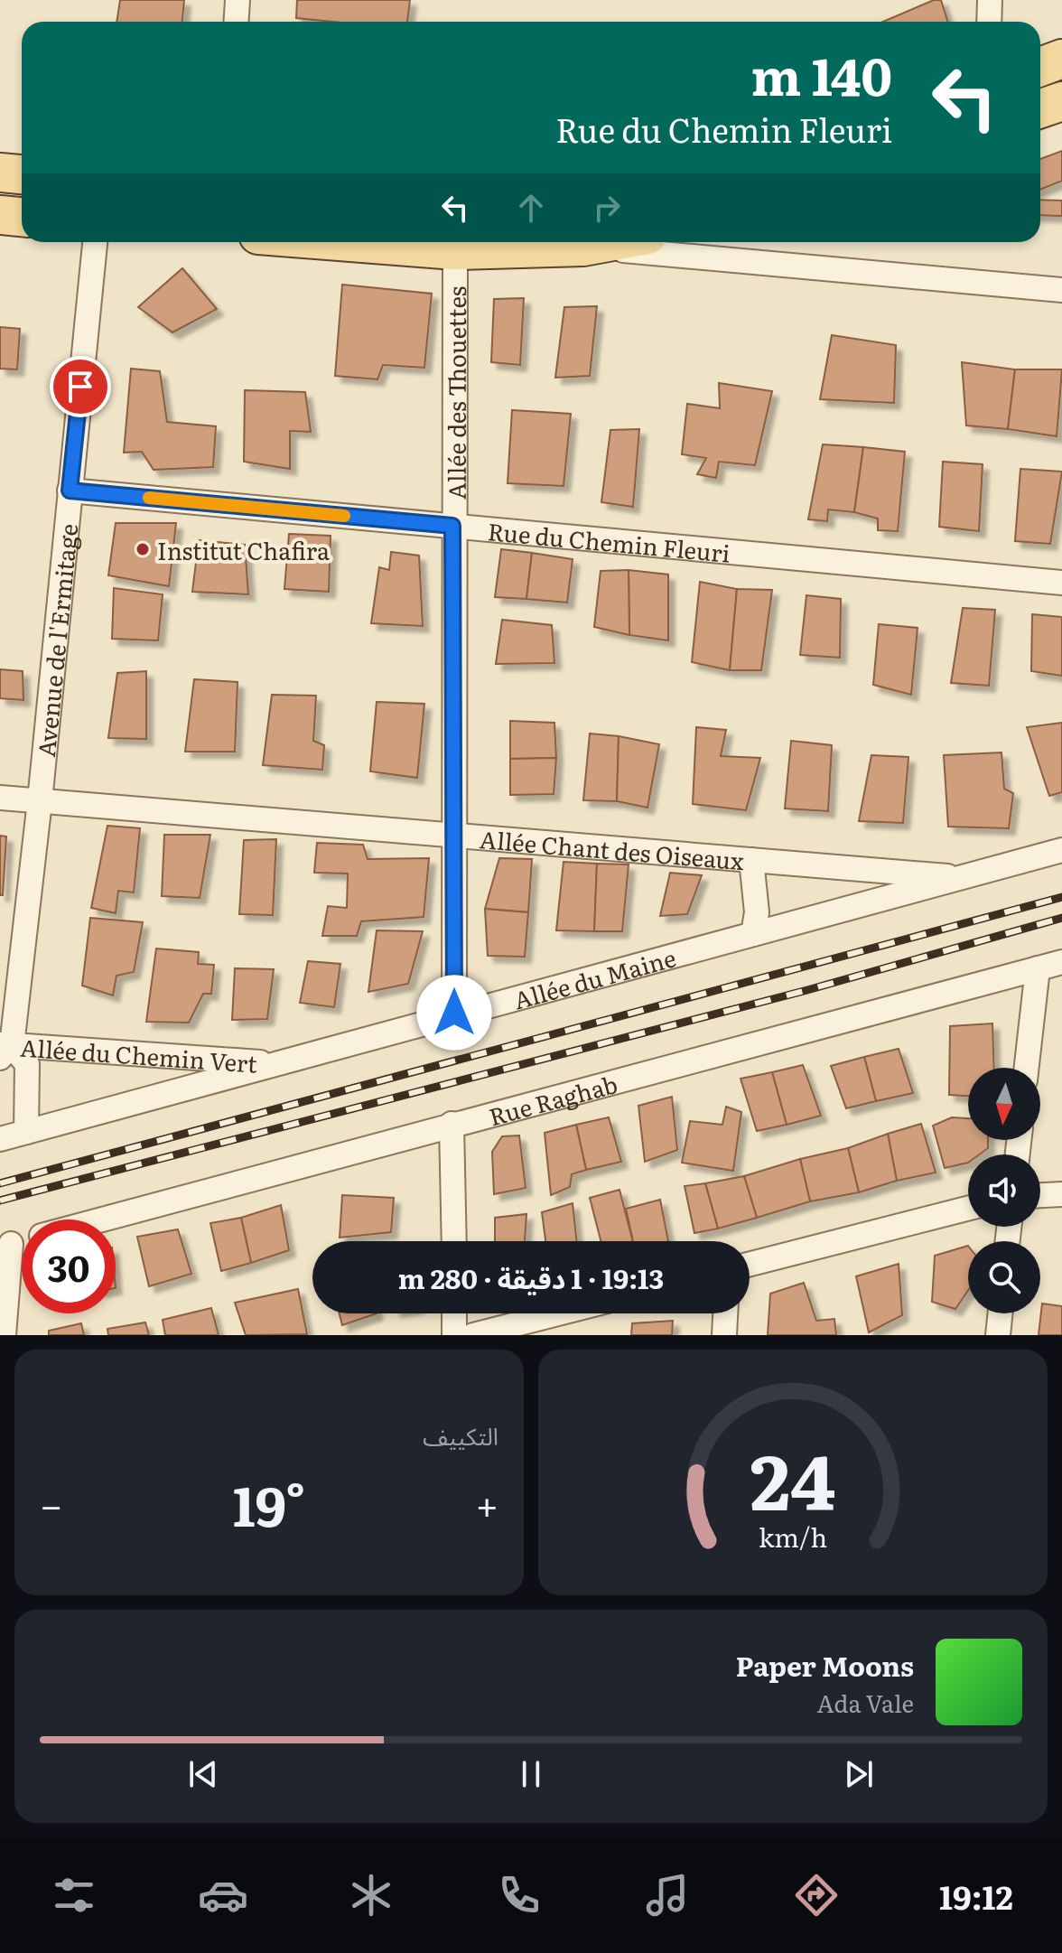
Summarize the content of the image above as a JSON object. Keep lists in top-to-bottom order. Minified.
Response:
{"streets":{"street":["Allée des Thouettes","Rue du Chemin Fleuri","Avenue de l'Ermitage","Allée Chant des Oiseaux","Allée du Maine","Allée du Chemin Vert","Rue Raghab"]},"crossings":[["Allée des Thouettes","Rue du Chemin Fleuri"],["Allée des Thouettes","Allée Chant des Oiseaux"],["Allée des Thouettes","Allée du Maine"],["Rue du Chemin Fleuri","Avenue de l'Ermitage"],["Avenue de l'Ermitage","Allée Chant des Oiseaux"],["Avenue de l'Ermitage","Allée du Chemin Vert"],["Allée Chant des Oiseaux","Allée du Maine"],["Allée du Maine","Allée du Chemin Vert"]],"places":["Institut Chafira"],"north":"bottom","page":{"turn":["140 m","Rue du Chemin Fleuri"],"limit":"30","trip":"19:13 · 1 دقيقة · 280 m","tile":"التكييف","heat":["−","19°","+"],"song":["Paper Moons","Ada Vale"],"tabs":"19:12","gauge":["24","km/h"]}}
